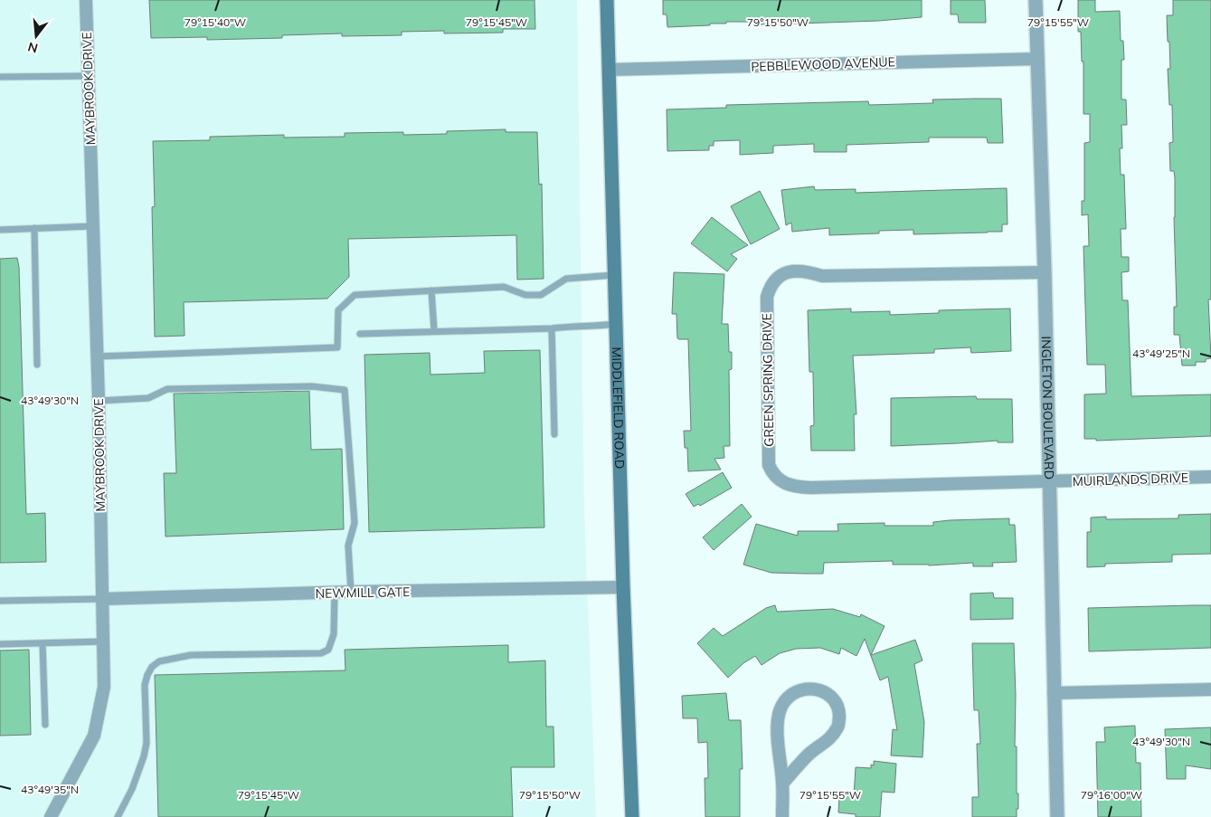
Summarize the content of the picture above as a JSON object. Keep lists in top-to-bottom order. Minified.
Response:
{"streets":{"main road":["MIDDLEFIELD ROAD"],"street":["PEBBLEWOOD AVENUE","MAYBROOK DRIVE","GREEN SPRING DRIVE","INGLETON BOULEVARD","MUIRLANDS DRIVE","NEWMILL GATE"]},"crossings":[["PEBBLEWOOD AVENUE","INGLETON BOULEVARD"],["PEBBLEWOOD AVENUE","MIDDLEFIELD ROAD"],["MAYBROOK DRIVE","NEWMILL GATE"],["GREEN SPRING DRIVE","INGLETON BOULEVARD"],["GREEN SPRING DRIVE","MUIRLANDS DRIVE"],["INGLETON BOULEVARD","MUIRLANDS DRIVE"],["MIDDLEFIELD ROAD","NEWMILL GATE"]],"north":"bottom","coordinates":["79°15'40\"W","79°15'45\"W","79°15'50\"W","79°15'55\"W","43°49'25\"N","43°49'30\"N","43°49'35\"N","79°16'00\"W"]}
